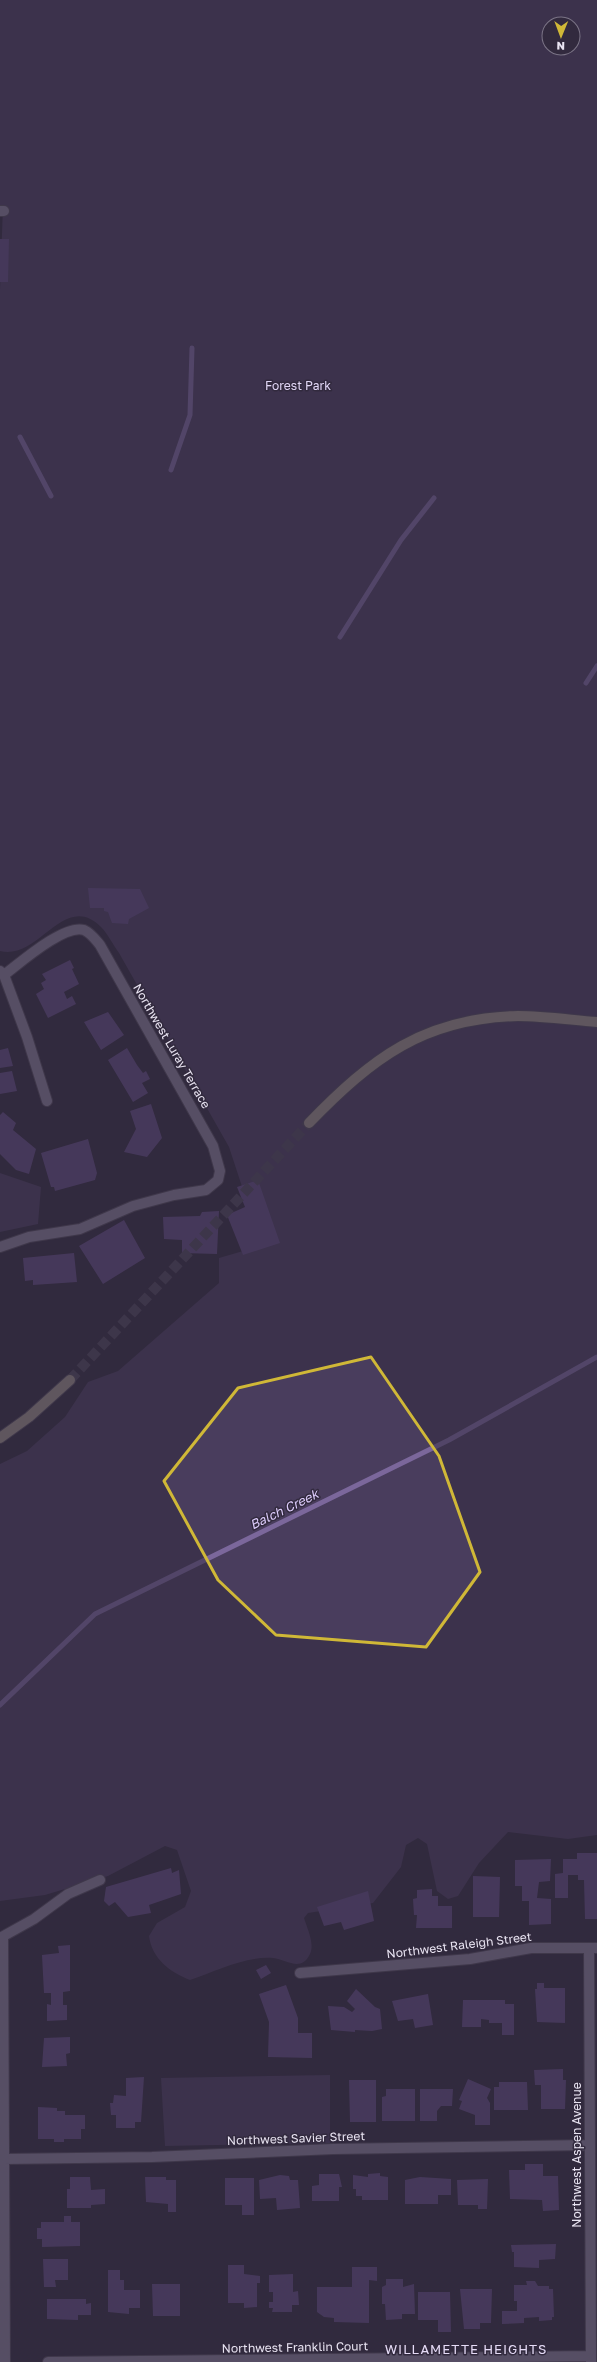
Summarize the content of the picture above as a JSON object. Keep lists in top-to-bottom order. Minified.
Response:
{"streets":{"street":["Northwest Luray Terrace","Northwest Raleigh Street","Northwest Savier Street","Northwest Aspen Avenue","Northwest Franklin Court"]},"crossings":[["Northwest Raleigh Street","Northwest Aspen Avenue"],["Northwest Savier Street","Northwest Aspen Avenue"],["Northwest Aspen Avenue","Northwest Franklin Court"]],"districts":["WILLAMETTE HEIGHTS"],"water":["Balch Creek"],"parks":["Forest Park"],"north":"bottom"}
